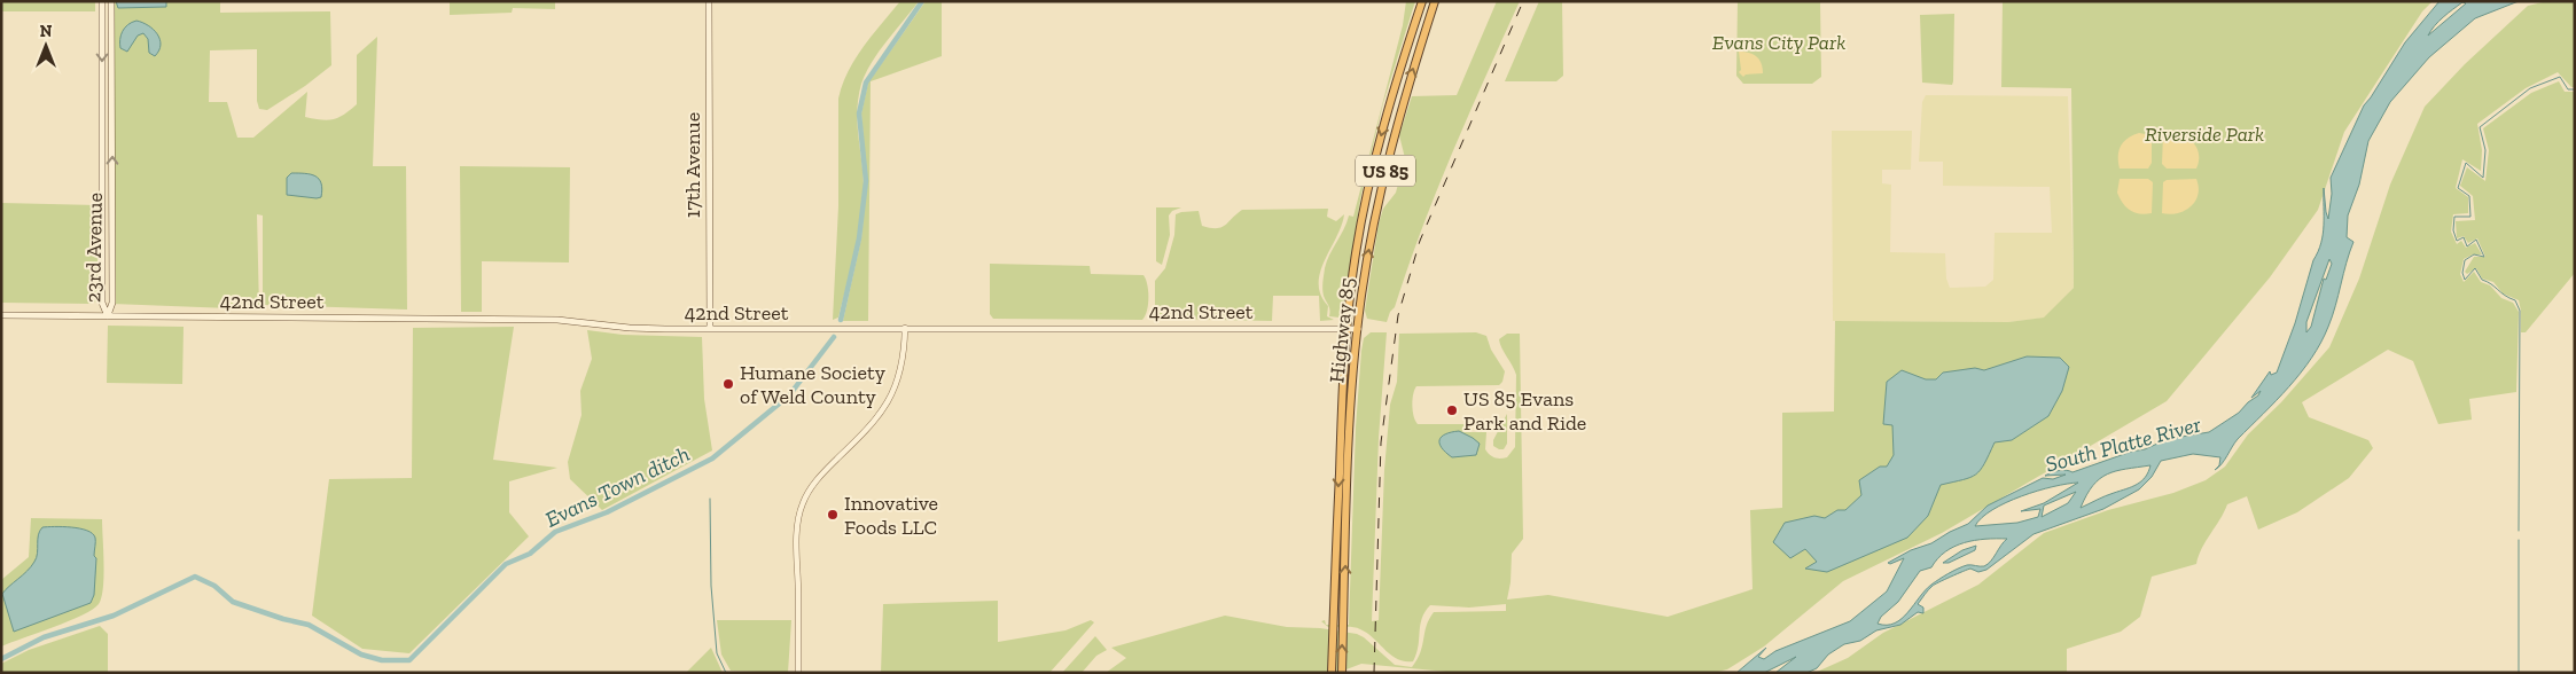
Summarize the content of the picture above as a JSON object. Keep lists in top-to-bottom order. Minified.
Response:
{"streets":{"highway":["US 85","Highway 85"],"main road":["17th Avenue","23rd Avenue","42nd Street"]},"crossings":[["17th Avenue","42nd Street"],["23rd Avenue","42nd Street"],["42nd Street","Highway 85"]],"water":["South Platte River","Evans Town ditch"],"parks":["Evans City Park","Riverside Park"],"places":["Humane Society of Weld County","US 85 Evans Park and Ride","Innovative Foods LLC"],"north":"top"}
